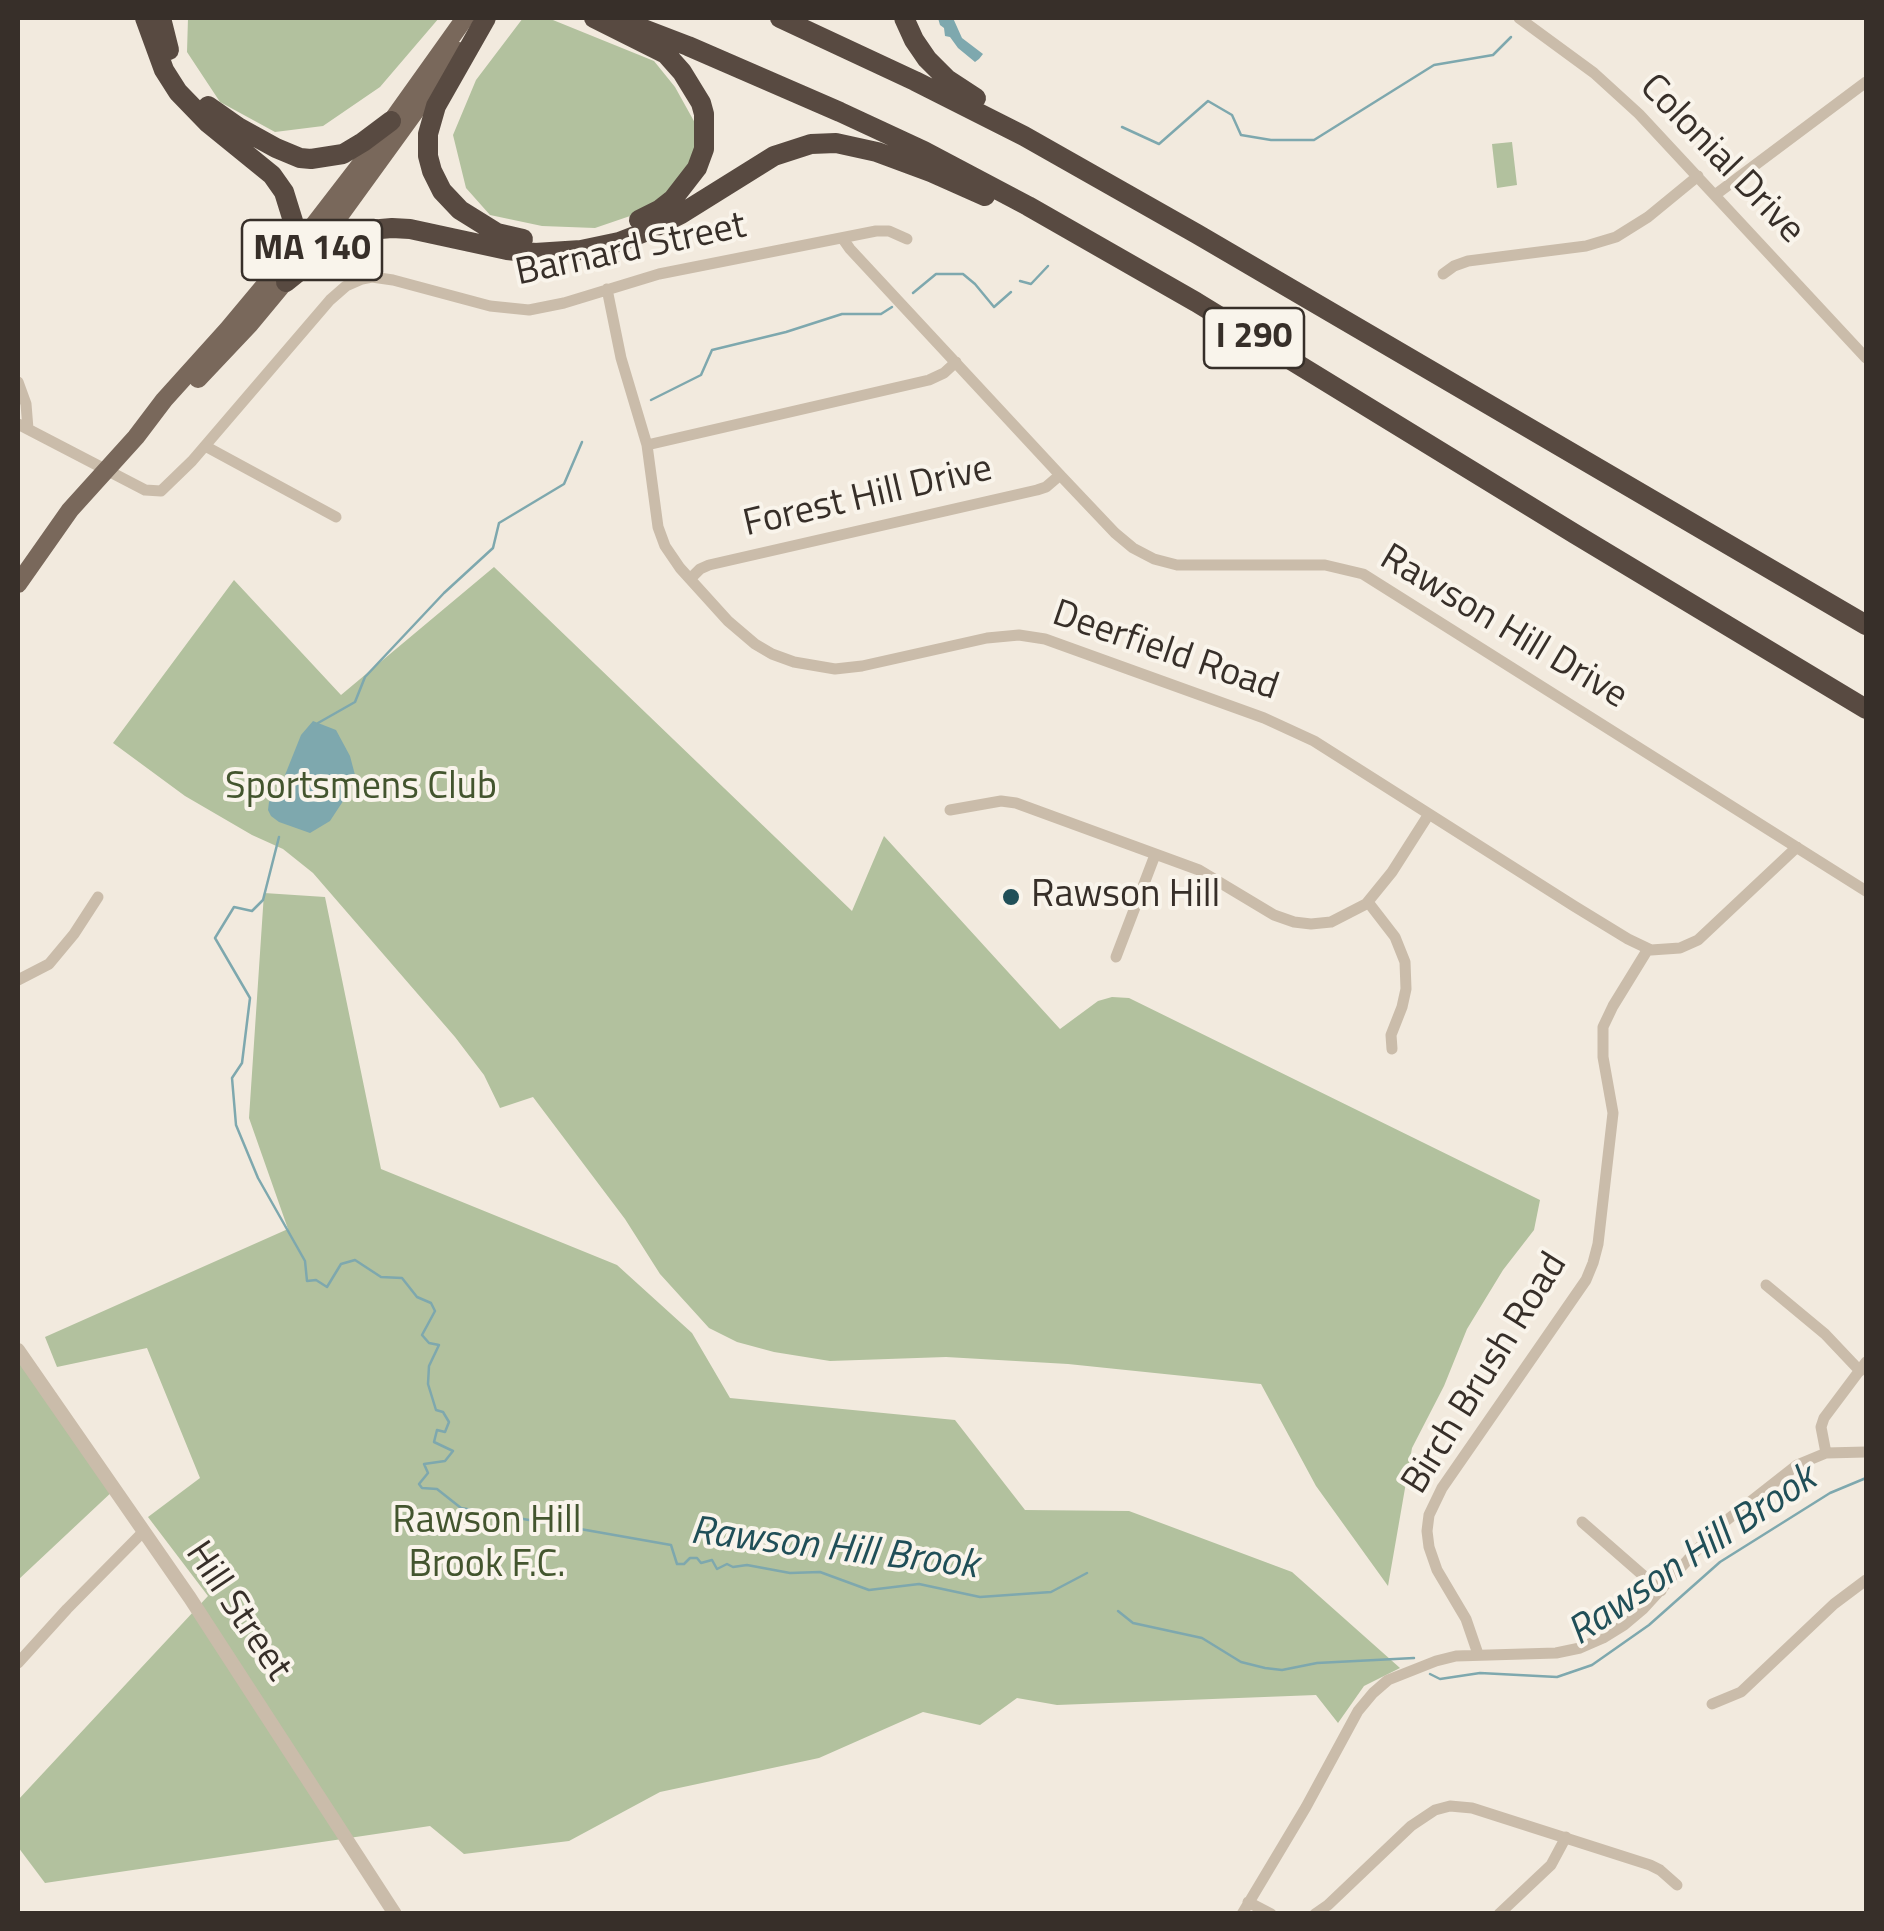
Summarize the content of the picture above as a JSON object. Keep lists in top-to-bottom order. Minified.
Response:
{"streets":{"highway":["I 290"],"main road":["MA 140"],"street":["Colonial Drive","Barnard Street","Forest Hill Drive","Rawson Hill Drive","Deerfield Road","Birch Brush Road","Hill Street"]},"crossings":[["MA 140","Barnard Street"],["Barnard Street","Rawson Hill Drive"],["Barnard Street","Deerfield Road"],["Forest Hill Drive","Rawson Hill Drive"],["Forest Hill Drive","Deerfield Road"],["Deerfield Road","Birch Brush Road"]],"water":["Rawson Hill Brook"],"parks":["Sportsmens Club","Rawson Hill Brook F.C."],"places":["Rawson Hill"]}
